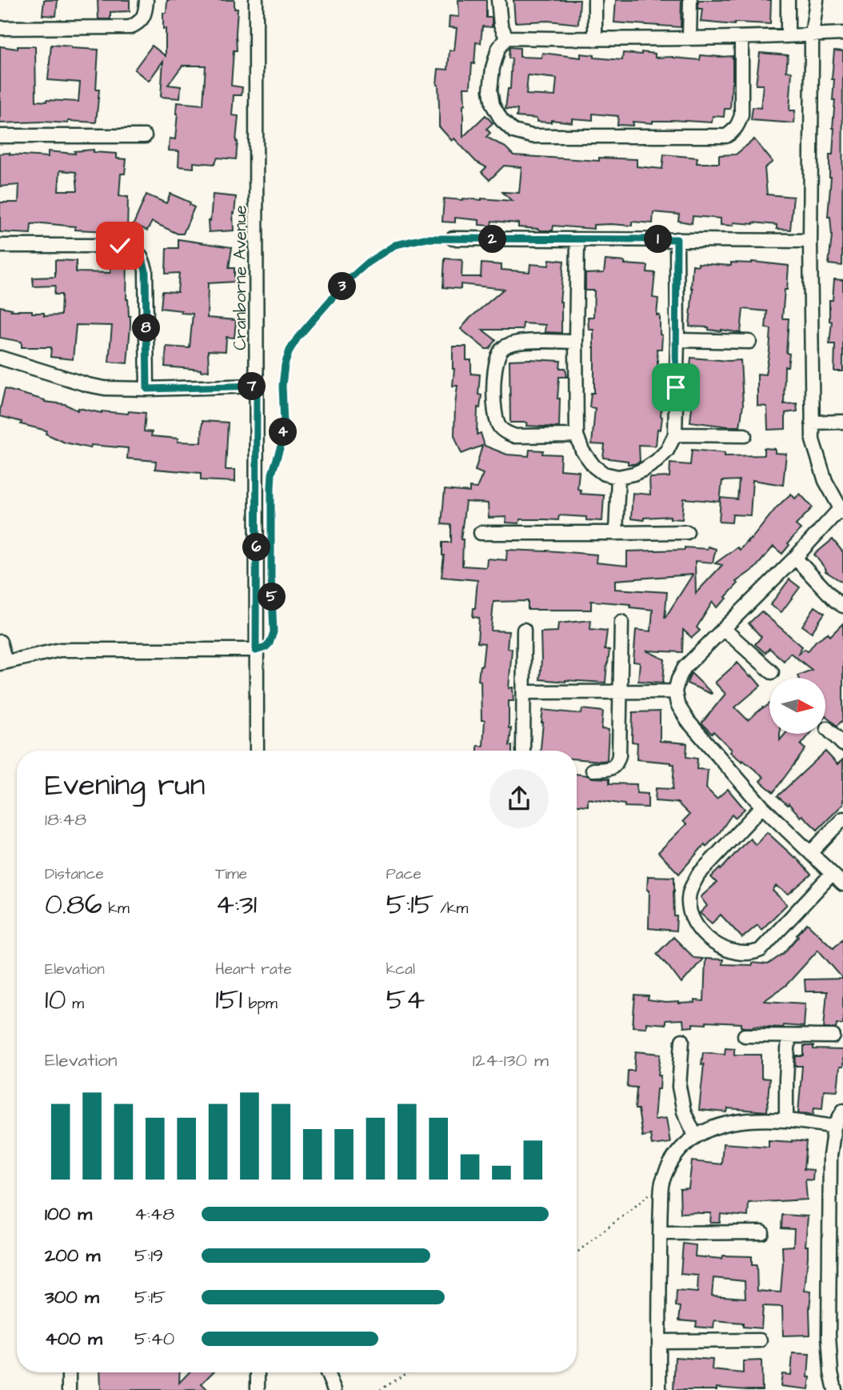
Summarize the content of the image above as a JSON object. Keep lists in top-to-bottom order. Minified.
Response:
{"streets":{"street":["Cranborne Avenue"]},"north":"right","page":{"pins":["1","2","3","8","7","4","6","5"],"heading":["Evening run","18:48"],"stats":[["Distance","0.86 km"],["Time","4:31"],["Pace","5:15 /km"],["Elevation","10 m"],["Heart rate","151 bpm"],["kcal","54"]],"chart":["Elevation","124–130 m"],"list":[{"name":"100 m","note":"4:48"},{"name":"200 m","note":"5:19"},{"name":"300 m","note":"5:15"},{"name":"400 m","note":"5:40"}]}}
